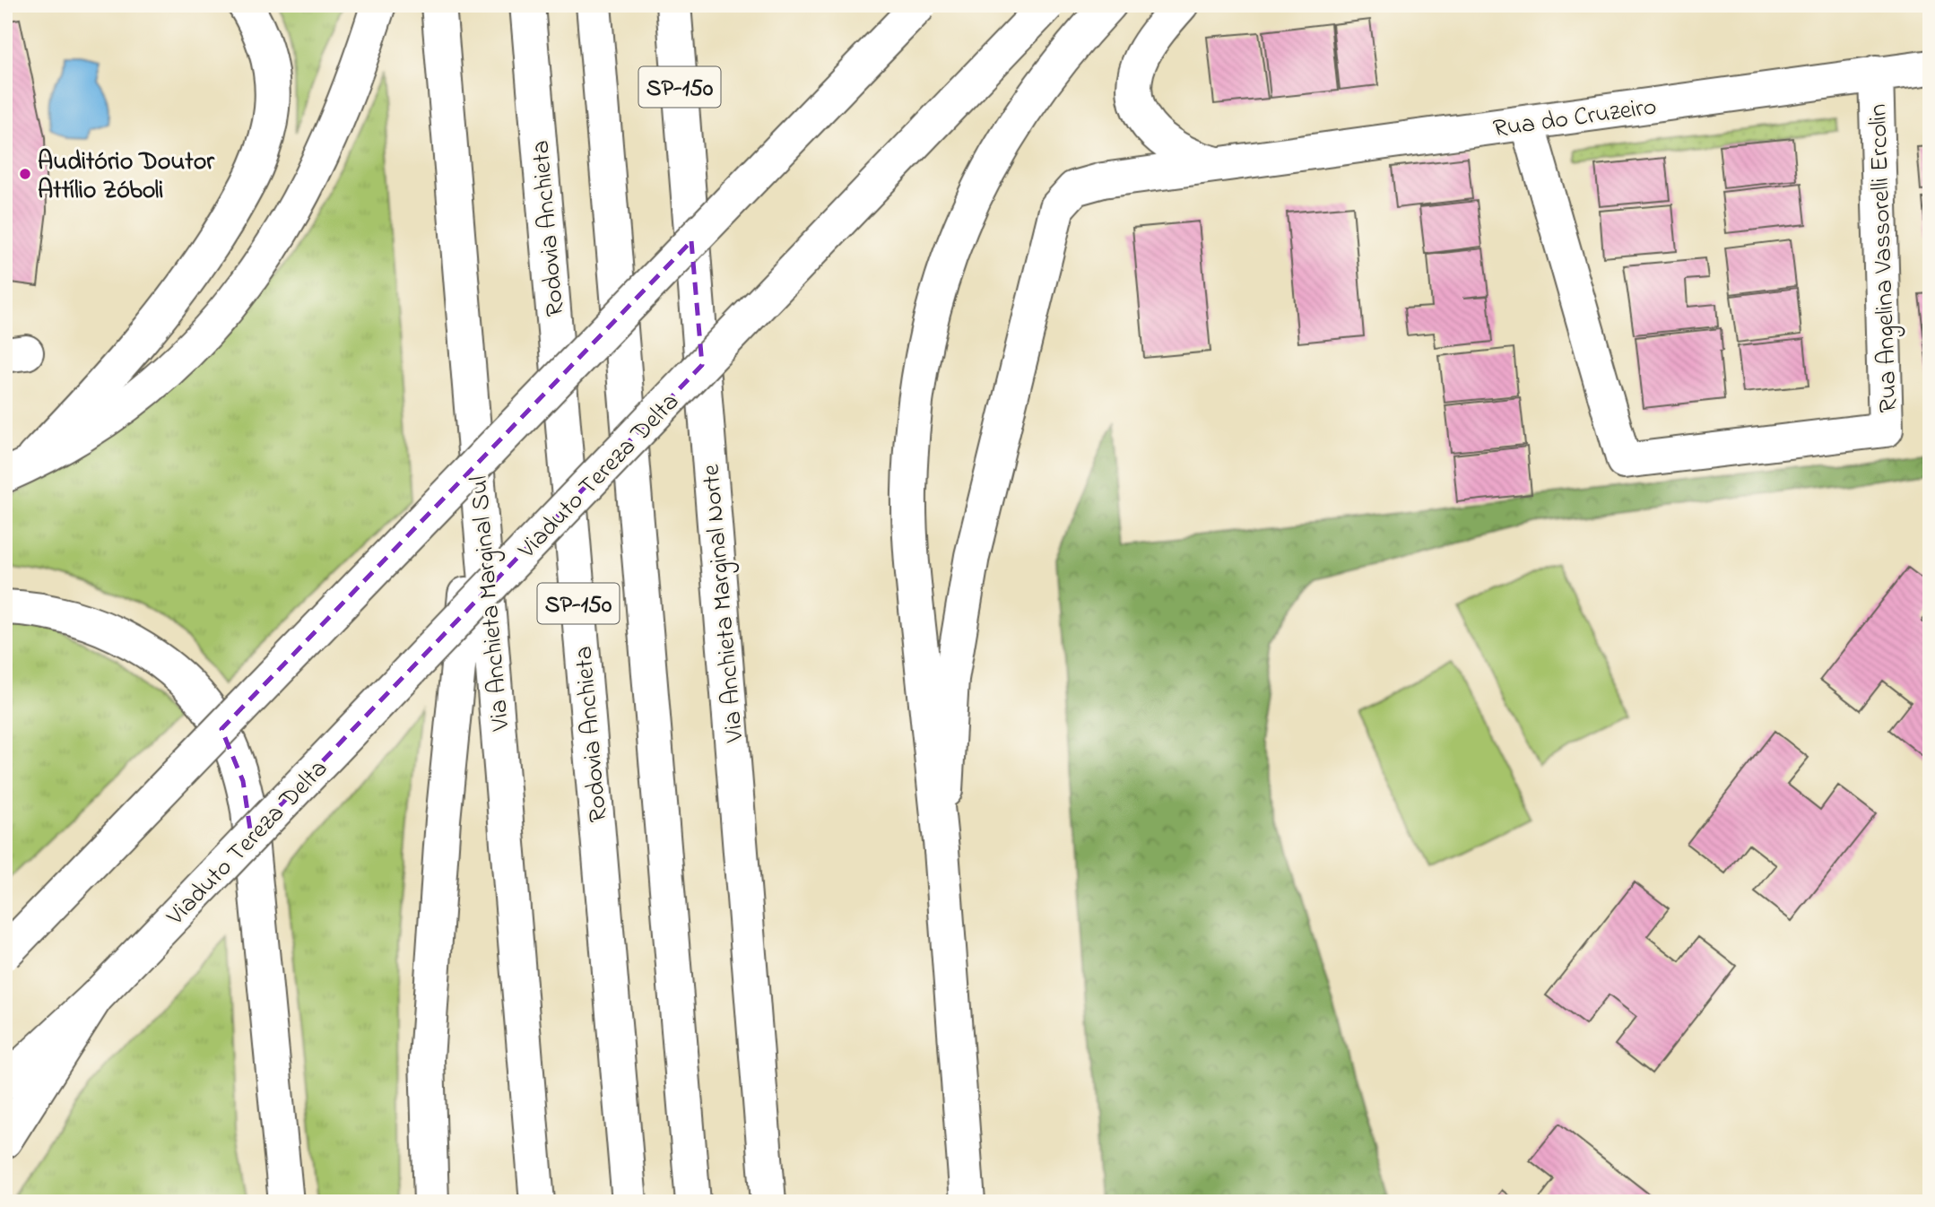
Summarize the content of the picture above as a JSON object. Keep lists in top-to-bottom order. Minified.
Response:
{"streets":{"main road":["SP-150","Rua do Cruzeiro","Rodovia Anchieta","Rua Angelina Vassorelli Ercolin","Viaduto Tereza Delta","Via Anchieta Marginal Sul","Via Anchieta Marginal Norte"]},"crossings":[["Rua do Cruzeiro","Rua Angelina Vassorelli Ercolin"]],"places":["Auditório Doutor Attílio Zóboli"]}
